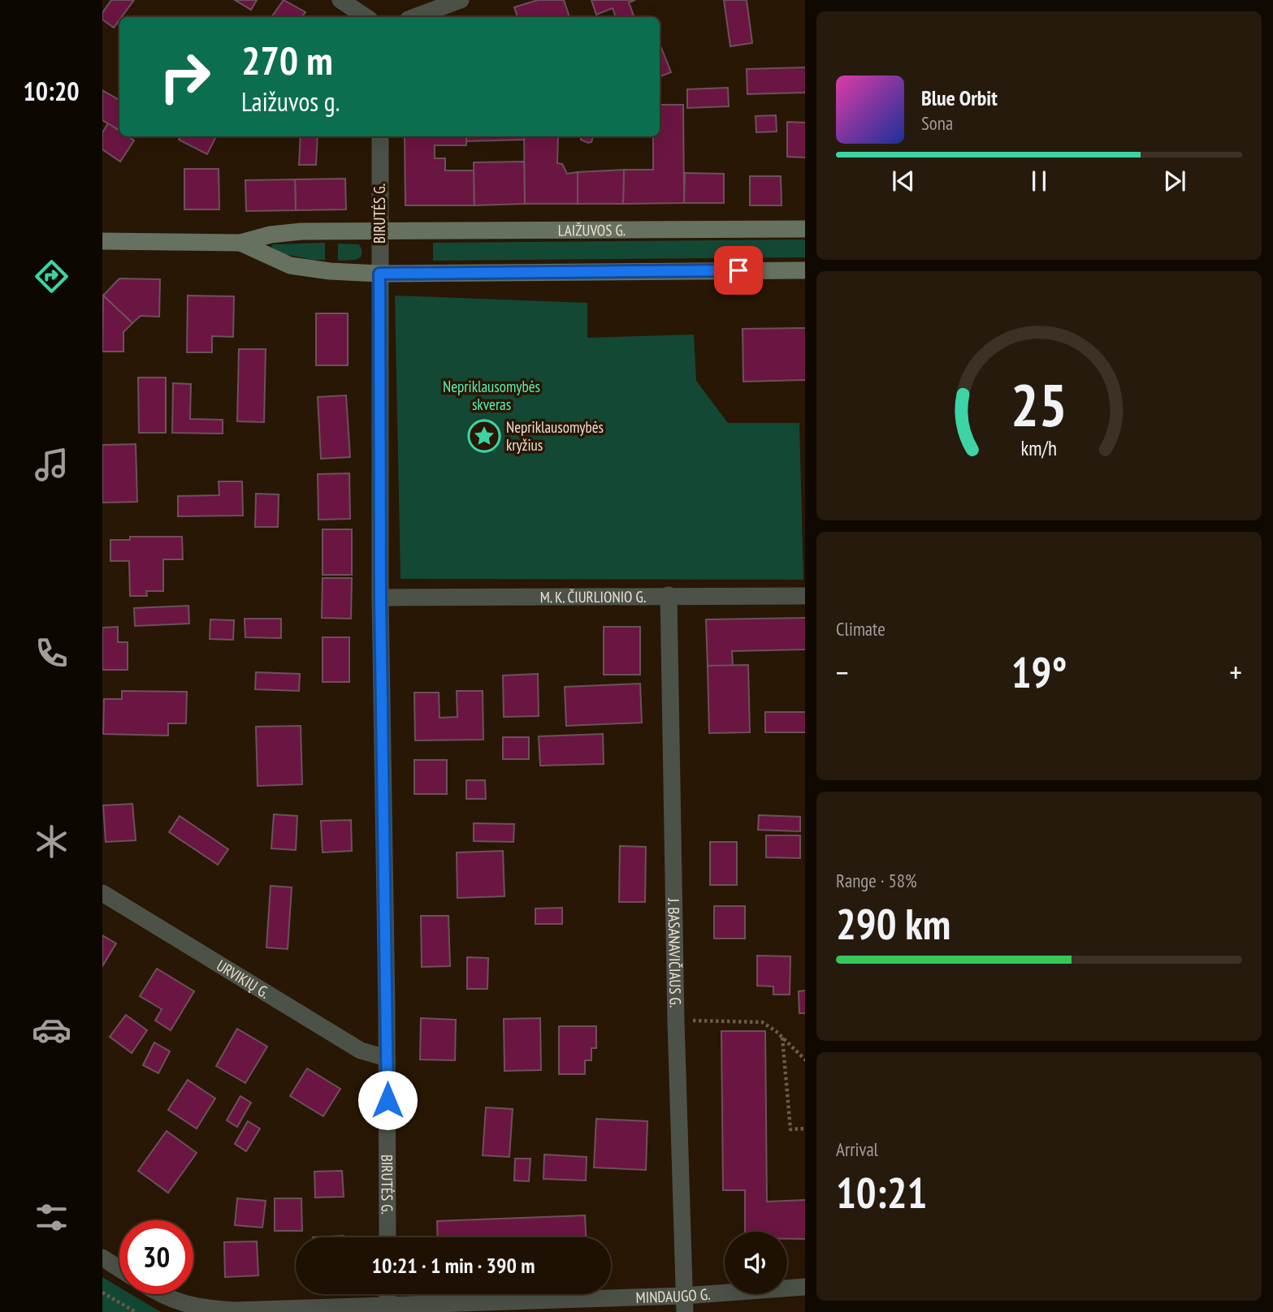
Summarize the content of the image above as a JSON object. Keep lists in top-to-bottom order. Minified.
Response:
{"streets":{"main road":["LAIŽUVOS G."],"street":["BIRUTĖS G.","M. K. ČIURLIONIO G.","J. BASANAVIČIAUS G.","URVIKIŲ G.","MINDAUGO G."]},"crossings":[["BIRUTĖS G.","LAIŽUVOS G."],["BIRUTĖS G.","M. K. ČIURLIONIO G."],["BIRUTĖS G.","URVIKIŲ G."],["M. K. ČIURLIONIO G.","J. BASANAVIČIAUS G."],["J. BASANAVIČIAUS G.","MINDAUGO G."]],"parks":["Nepriklausomybės skveras"],"places":{"place":["Nepriklausomybės kryžius"]},"page":{"tabs":"10:20","turn":["270 m","Laižuvos g."],"song":["Blue Orbit","Sona"],"tile":["Climate",["Range · 58%","290 km"],["Arrival","10:21"]],"heat":["−","19°","+"],"limit":"30","trip":"10:21 · 1 min · 390 m","gauge":["25","km/h"]}}
